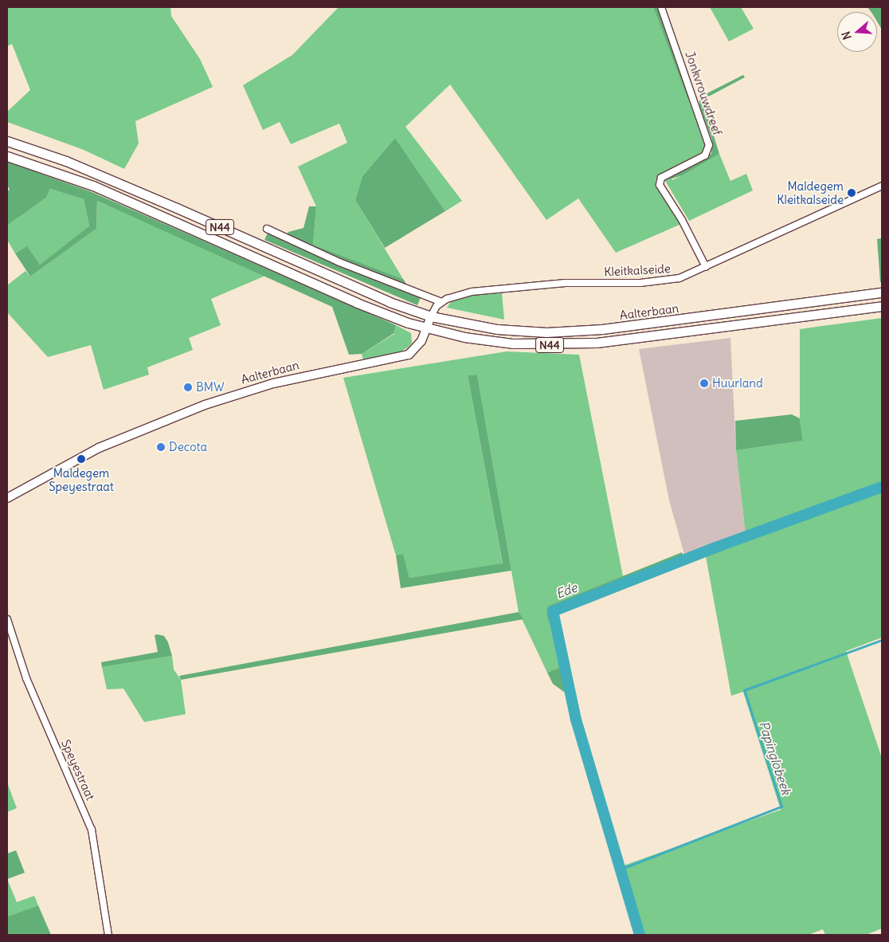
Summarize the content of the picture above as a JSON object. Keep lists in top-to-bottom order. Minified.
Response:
{"streets":{"highway":["N44","Aalterbaan"],"street":["Jonkvrouwdreef","Kleitkalseide","Speyestraat"]},"crossings":[["Jonkvrouwdreef","Kleitkalseide"],["N44","Aalterbaan"]],"water":["Ede","Papinglobeek"],"places":["Maldegem Kleitkalseide","Huurland","BMW","Decota","Maldegem Speyestraat"],"north":"left"}
